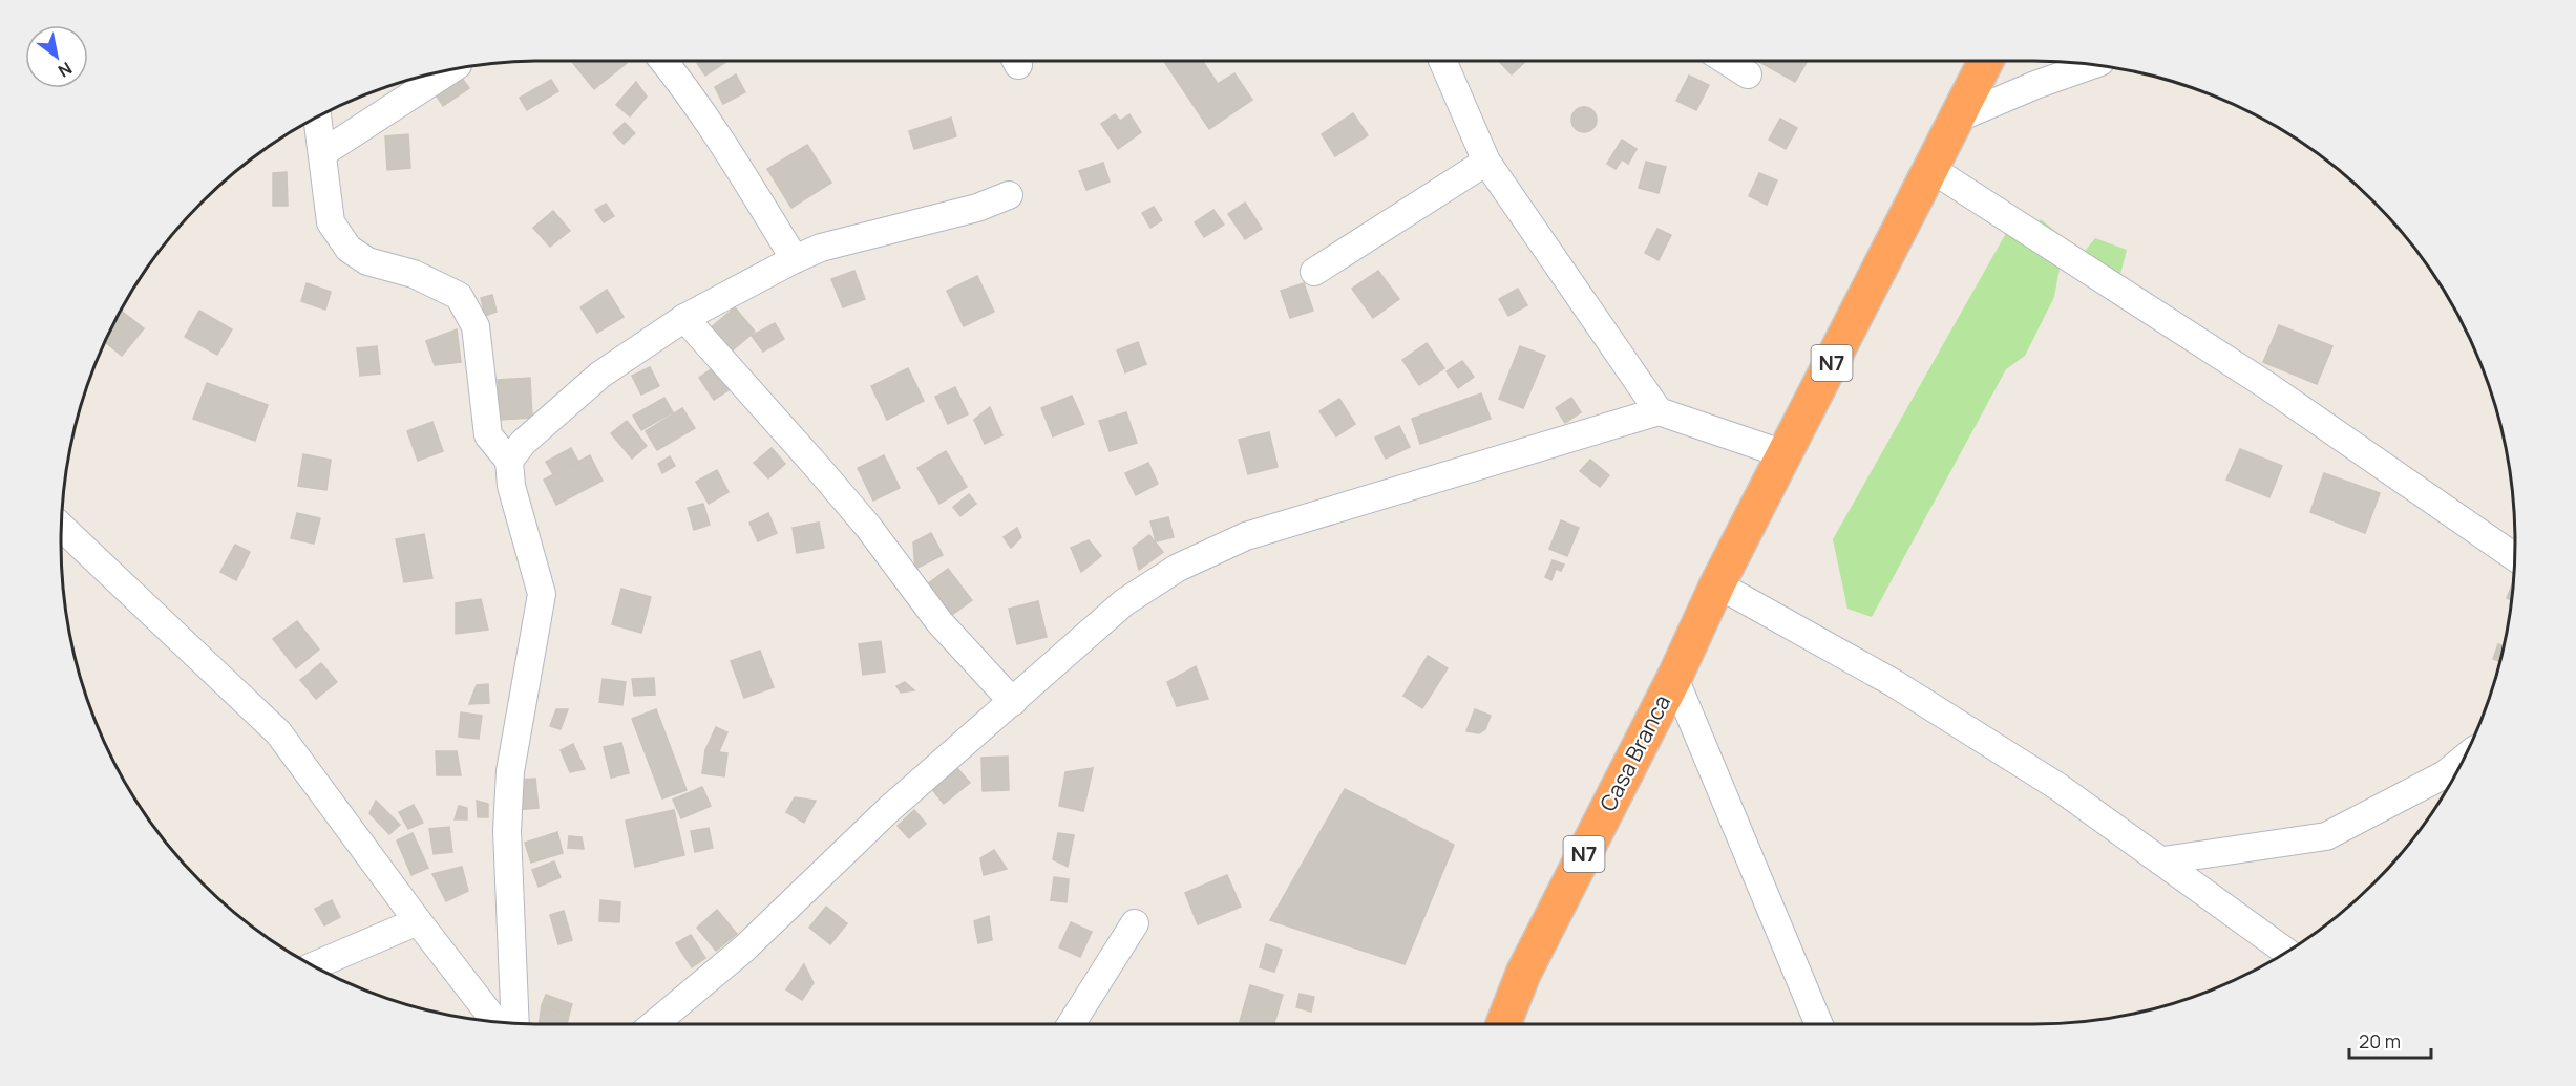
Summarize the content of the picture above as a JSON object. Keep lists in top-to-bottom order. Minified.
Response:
{"streets":{"highway":["N7","Casa Branca"]},"crossings":[["N7","Casa Branca"]],"scale_bar":"20 m","north":"bottom right"}
